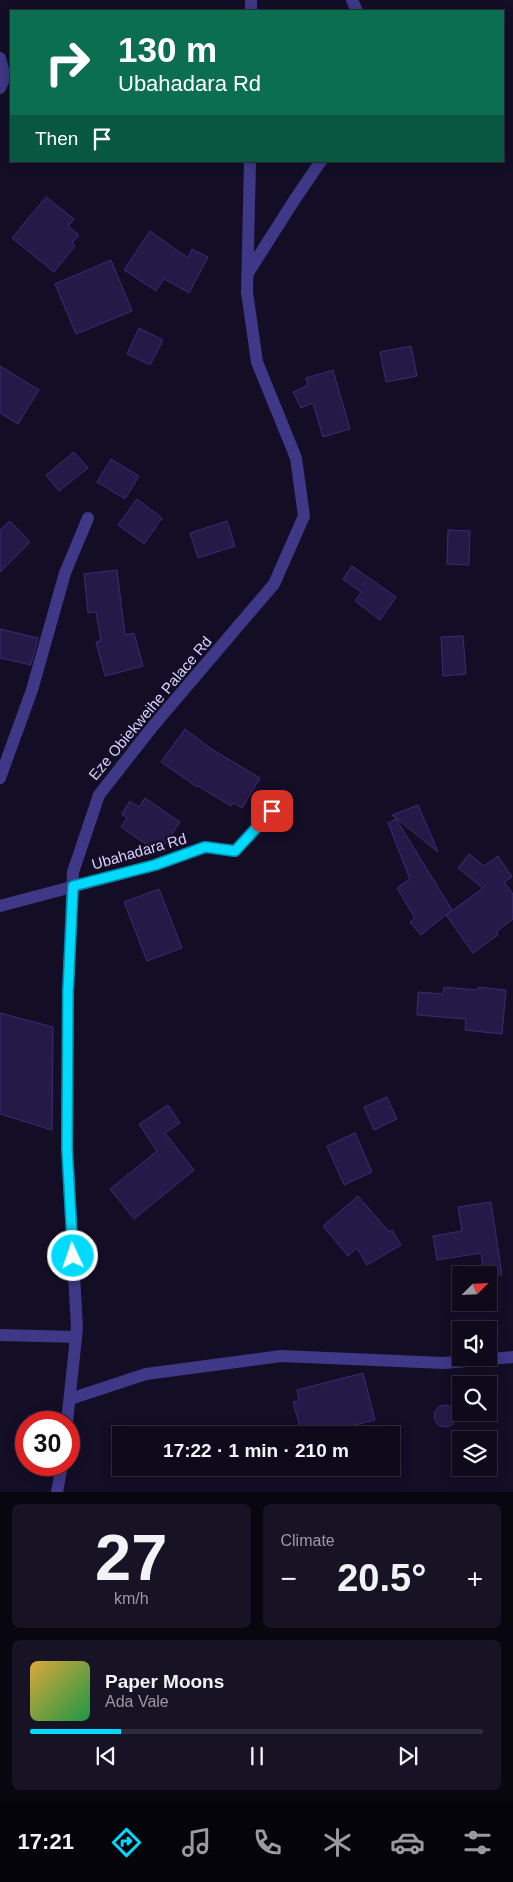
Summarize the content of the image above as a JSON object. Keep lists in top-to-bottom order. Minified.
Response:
{"streets":{"street":["Eze Obiekweihe Palace Rd","Ubahadara Rd"]},"crossings":[["Eze Obiekweihe Palace Rd","Ubahadara Rd"]],"north":"top right","page":{"turn":["130 m","Ubahadara Rd"],"then":"Then","limit":"30","trip":"17:22 · 1 min · 210 m","tile":[["27","km/h"],"Climate"],"heat":["−","20.5°","+"],"song":["Paper Moons","Ada Vale"],"tabs":"17:21"}}
